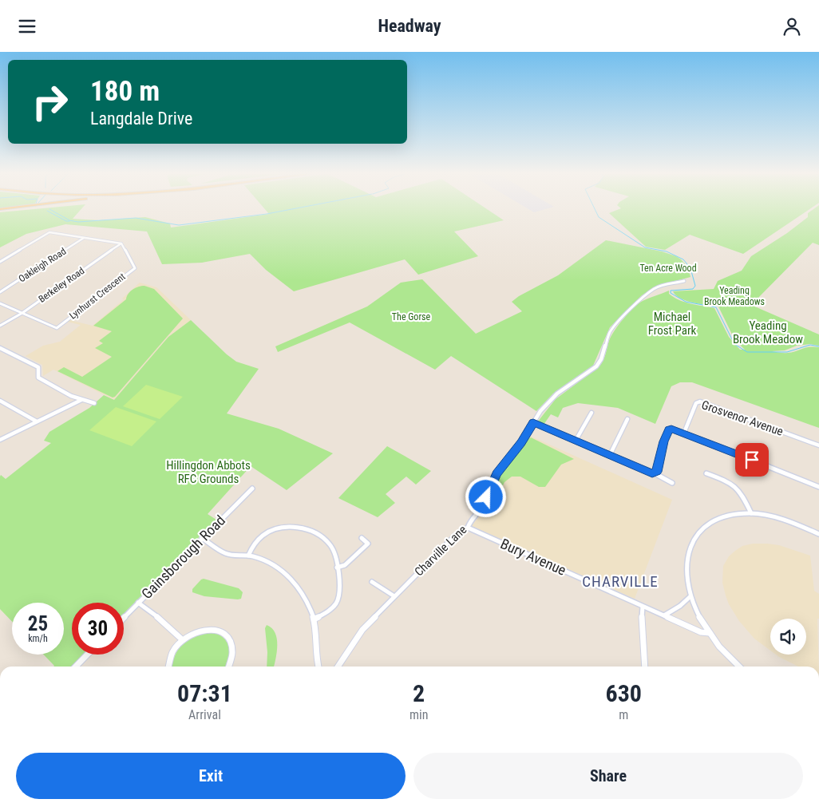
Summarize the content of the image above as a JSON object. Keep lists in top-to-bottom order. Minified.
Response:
{"streets":{"street":["Oakleigh Road","Berkeley Road","Lynhurst Crescent","Grosvenor Avenue","Charville Lane","Gainsborough Road","Bury Avenue"]},"crossings":[["Berkeley Road","Lynhurst Crescent"],["Charville Lane","Bury Avenue"]],"districts":["CHARVILLE"],"parks":["Ten Acre Wood","Yeading Brook Meadows","The Gorse","Michael Frost Park","Yeading Brook Meadow","Hillingdon Abbots RFC Grounds"],"page":{"header":"Headway","turn":["180 m","Langdale Drive"],"speed":"25 km/h","limit":"30","eta":["07:31","Arrival","2","min","630","m"],"buttons":["Exit","Share"]}}
